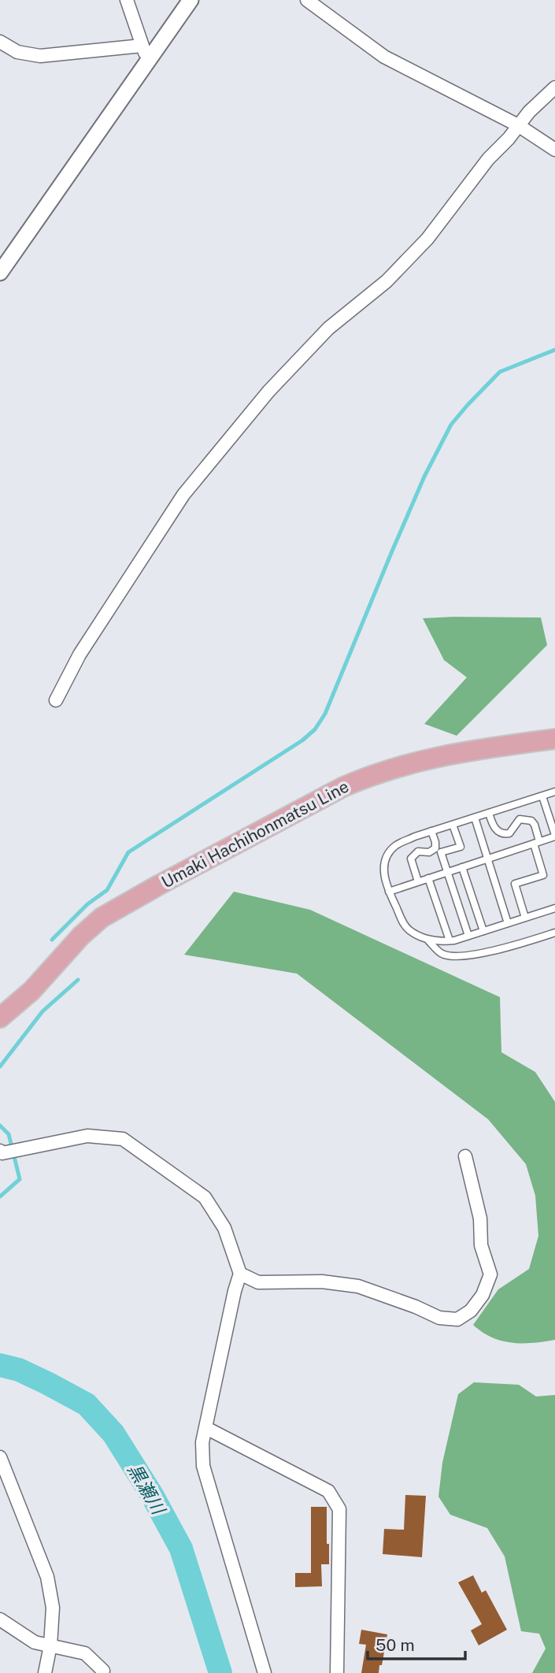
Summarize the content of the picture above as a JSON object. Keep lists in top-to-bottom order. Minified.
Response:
{"streets":{"main road":["Umaki Hachihonmatsu Line"]},"water":["黒瀬川"],"scale_bar":"50 m"}
